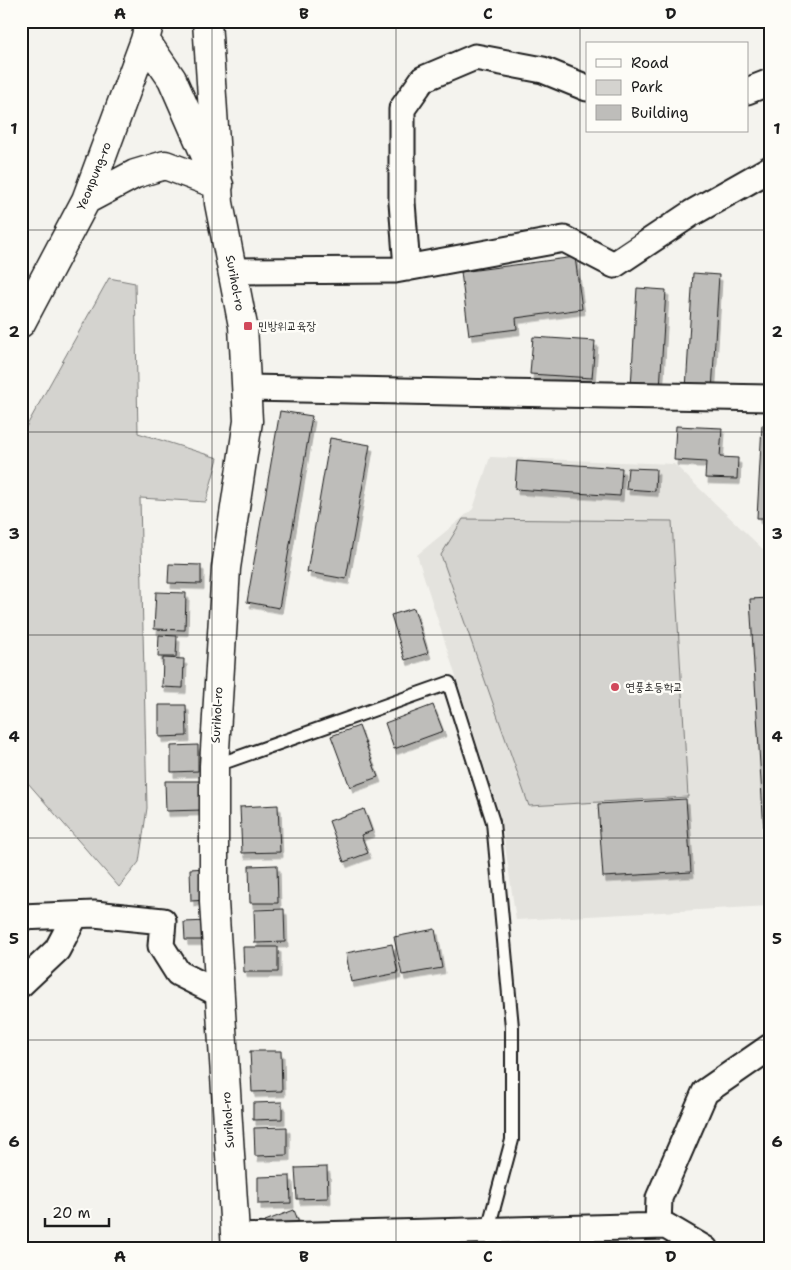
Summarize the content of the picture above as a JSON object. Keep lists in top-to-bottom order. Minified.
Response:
{"streets":{"main road":["Yeonpung-ro","Surihol-ro"]},"places":{"transit":["민방위교육장"],"other":["연풍초등학교"]},"legend":["Road","Park","Building"],"scale_bar":"20 m","grid":{"columns":["A","B","C","D"],"rows":["1","2","3","4","5","6"]}}
